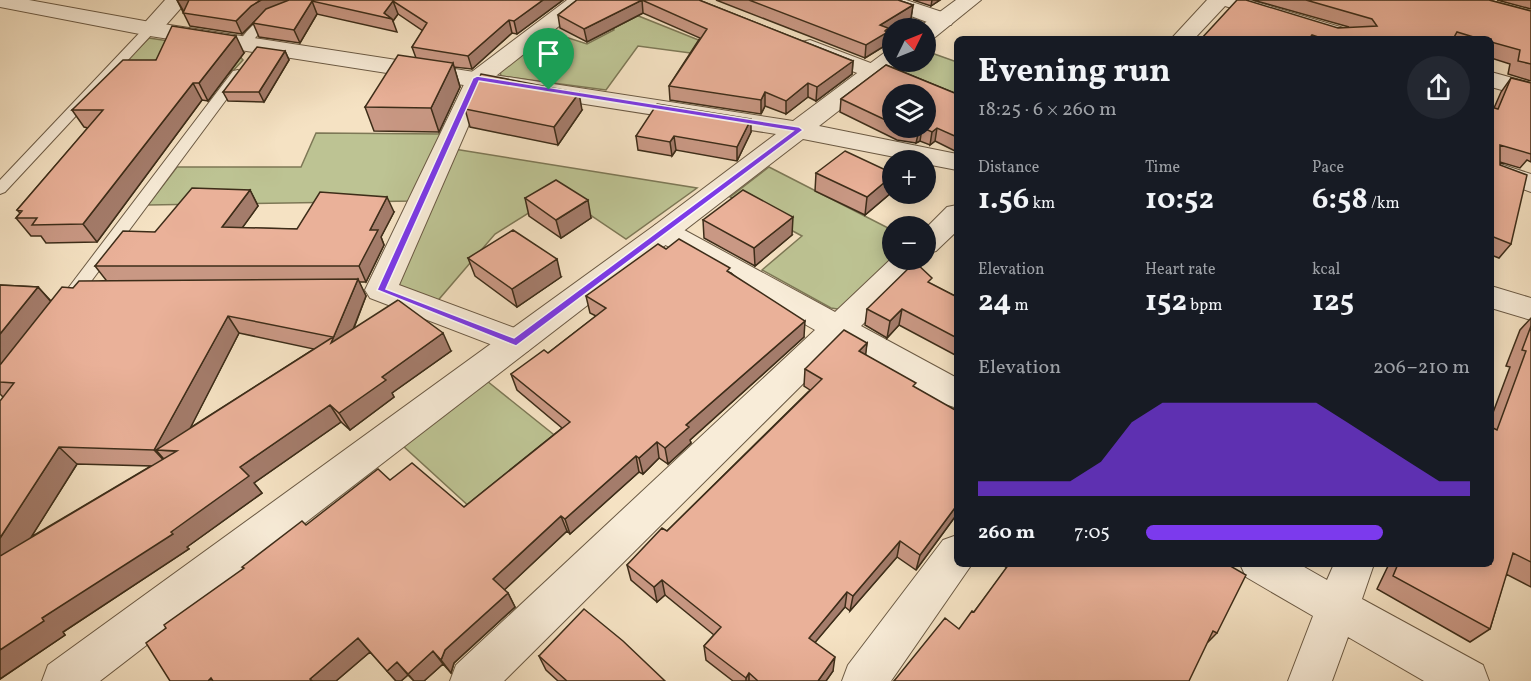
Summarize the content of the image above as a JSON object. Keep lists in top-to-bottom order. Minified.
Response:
{"north":"top right","page":{"map_buttons":["+","−"],"heading":["Evening run","18:25 · 6 × 260 m"],"stats":[["Distance","1.56 km"],["Time","10:52"],["Pace","6:58 /km"],["Elevation","24 m"],["Heart rate","152 bpm"],["kcal","125"]],"chart":["Elevation","206–210 m"],"list":[{"name":"260 m","note":"7:05"}]}}
